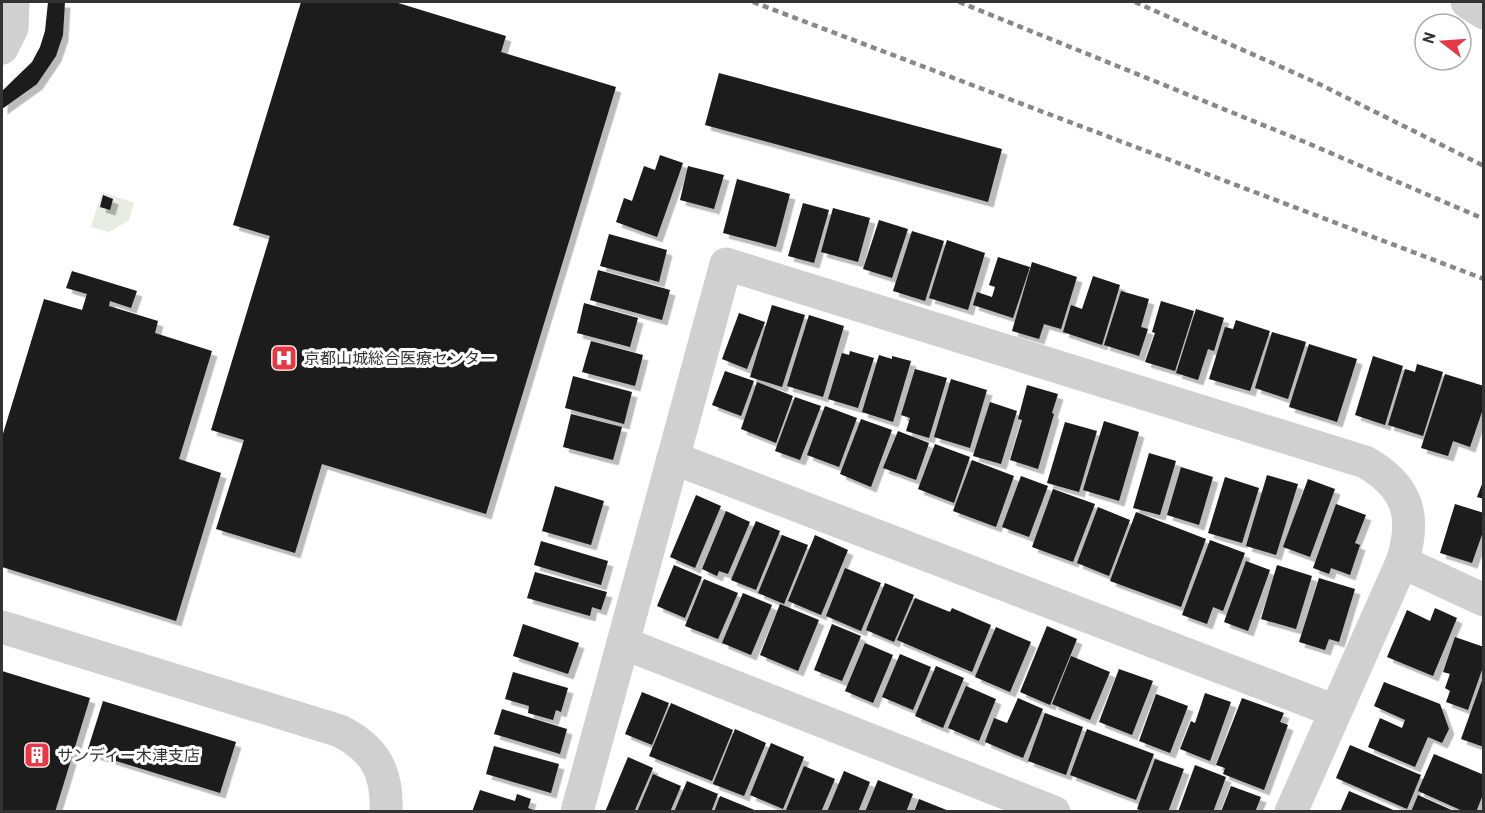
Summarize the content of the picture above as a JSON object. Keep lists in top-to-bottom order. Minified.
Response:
{"places":{"hospital":["京都山城総合医療センター"],"building":["サンディー木津支店"]},"north":"left"}
